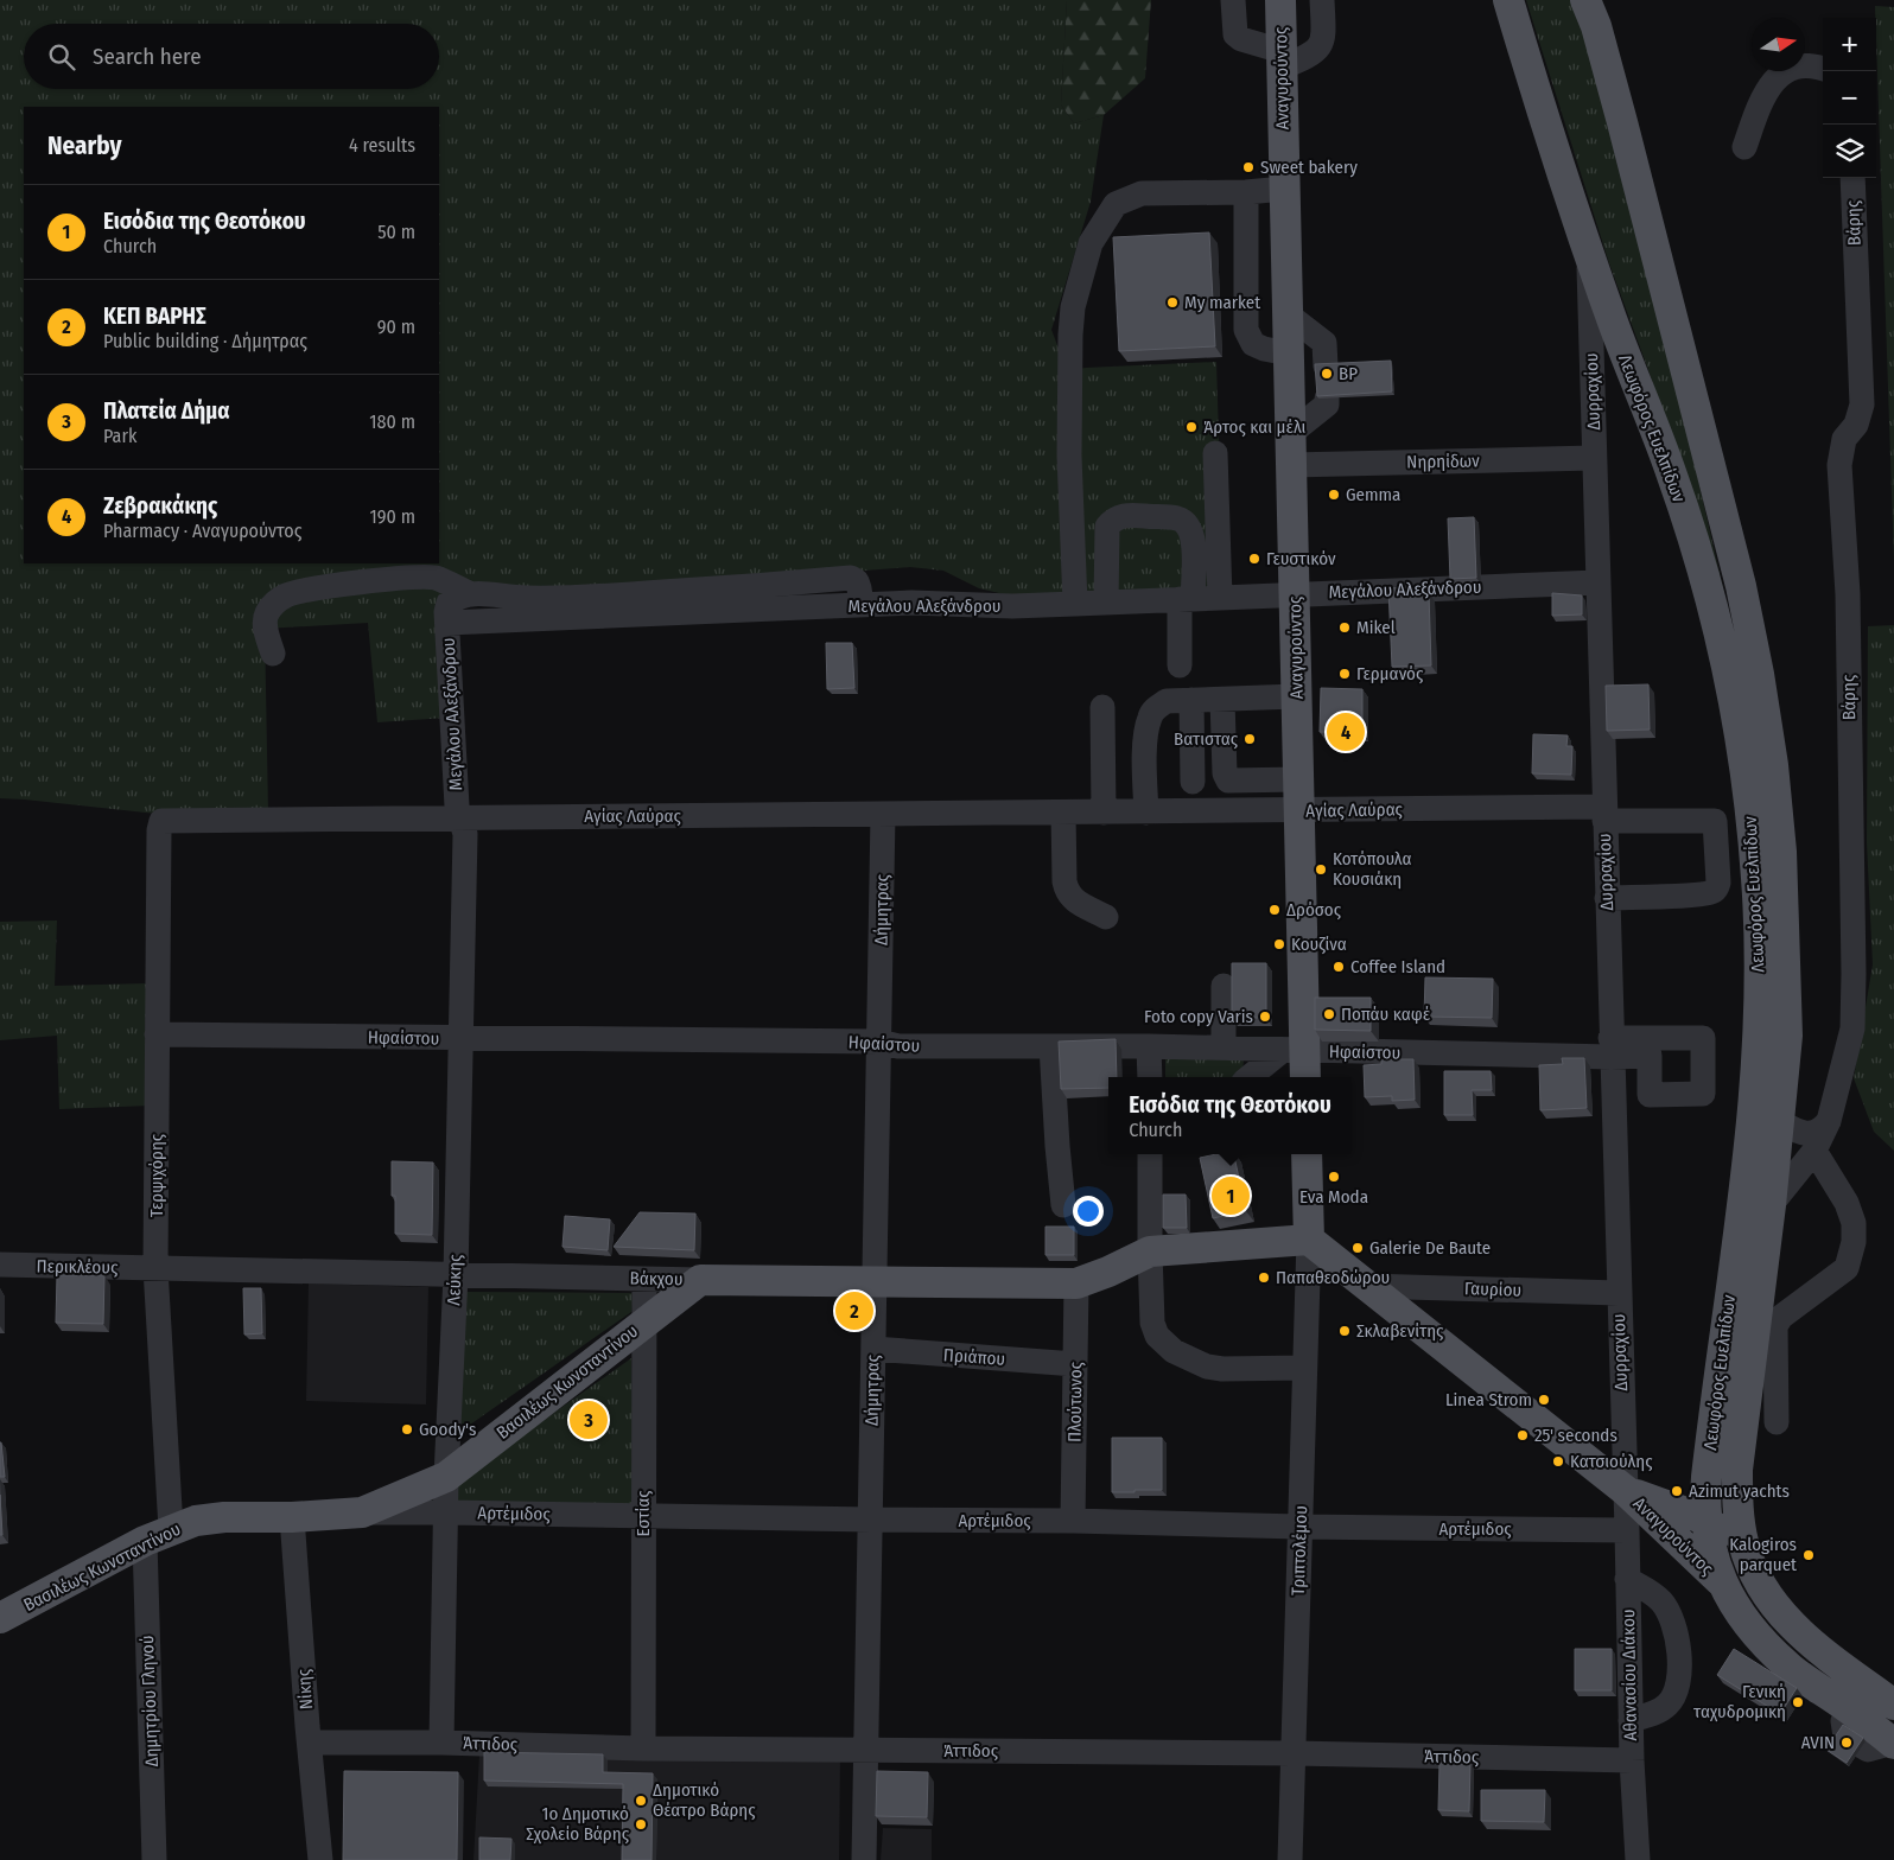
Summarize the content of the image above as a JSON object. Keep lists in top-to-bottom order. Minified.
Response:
{"streets":{"main road":["Αναγυρούντος","Λεωφόρος Ευελπίδων","Βάκχου","Βασιλέως Κωνσταντίνου"],"street":["Βάρης","Δυρραχίου","Νηρηίδων","Μεγάλου Αλεξάνδρου","Αγίας Λαύρας","Δήμητρας","Ηφαίστου","Τερψιχόρης","Περικλέους","Λεύκης","Γαυρίου","Πριάπου","Πλούτωνος","Αρτέμιδος","Εστίας","Τριπτολέμου","Αθανασίου Διάκου","Νίκης","Δημητρίου Γληνού","Άττιδος"]},"crossings":[["Αναγυρούντος","Δυρραχίου"],["Αναγυρούντος","Λεωφόρος Ευελπίδων"],["Αναγυρούντος","Νηρηίδων"],["Αναγυρούντος","Μεγάλου Αλεξάνδρου"],["Αναγυρούντος","Αγίας Λαύρας"],["Αναγυρούντος","Ηφαίστου"],["Αναγυρούντος","Γαυρίου"],["Αναγυρούντος","Τριπτολέμου"],["Αναγυρούντος","Αθανασίου Διάκου"],["Βάρης","Λεωφόρος Ευελπίδων"],["Δυρραχίου","Λεωφόρος Ευελπίδων"],["Δυρραχίου","Νηρηίδων"],["Δυρραχίου","Μεγάλου Αλεξάνδρου"],["Δυρραχίου","Αγίας Λαύρας"],["Δυρραχίου","Ηφαίστου"],["Δυρραχίου","Γαυρίου"],["Δυρραχίου","Αθανασίου Διάκου"],["Λεωφόρος Ευελπίδων","Αγίας Λαύρας"],["Μεγάλου Αλεξάνδρου","Αγίας Λαύρας"],["Μεγάλου Αλεξάνδρου","Λεύκης"],["Αγίας Λαύρας","Δήμητρας"],["Αγίας Λαύρας","Τερψιχόρης"],["Αγίας Λαύρας","Λεύκης"],["Δήμητρας","Ηφαίστου"],["Δήμητρας","Βάκχου"],["Δήμητρας","Πριάπου"],["Δήμητρας","Αρτέμιδος"],["Δήμητρας","Άττιδος"],["Ηφαίστου","Τερψιχόρης"],["Ηφαίστου","Λεύκης"],["Τερψιχόρης","Περικλέους"],["Τερψιχόρης","Βάκχου"],["Τερψιχόρης","Βασιλέως Κωνσταντίνου"],["Τερψιχόρης","Δημητρίου Γληνού"],["Περικλέους","Βάκχου"],["Βάκχου","Λεύκης"],["Βάκχου","Βασιλέως Κωνσταντίνου"],["Βάκχου","Πλούτωνος"],["Βάκχου","Εστίας"],["Λεύκης","Βασιλέως Κωνσταντίνου"],["Λεύκης","Αρτέμιδος"],["Λεύκης","Άττιδος"],["Πριάπου","Πλούτωνος"],["Βασιλέως Κωνσταντίνου","Αρτέμιδος"],["Βασιλέως Κωνσταντίνου","Εστίας"],["Βασιλέως Κωνσταντίνου","Νίκης"],["Βασιλέως Κωνσταντίνου","Δημητρίου Γληνού"],["Πλούτωνος","Αρτέμιδος"],["Αρτέμιδος","Εστίας"],["Αρτέμιδος","Τριπτολέμου"],["Αρτέμιδος","Αθανασίου Διάκου"],["Εστίας","Άττιδος"],["Τριπτολέμου","Άττιδος"],["Αθανασίου Διάκου","Άττιδος"],["Νίκης","Άττιδος"]],"places":["Sweet bakery","My market","BP","Άρτος και μέλι","Gemma","Γευστικόν","Mikel","Γερμανός","Βατιστας","Κοτόπουλα Κουσιάκη","Δρόσος","Κουζίνα","Coffee Island","Ποπάυ καφέ","Foto copy Varis","Eva Moda","Galerie De Baute","Παπαθεοδώρου","Σκλαβενίτης","Linea Strom","Goody's","25' seconds","Κατσιούλης","Azimut yachts","Kalogiros parquet","Γενική ταχυδρομική","AVIN","Δημοτικό Θέατρο Βάρης","1ο Δημοτικό Σχολείο Βάρης"],"north":"right","page":{"map_buttons":["+","−"],"search":"Search here","heading":["Nearby","4 results"],"list":[{"mark":"1","name":"Εισόδια της Θεοτόκου","note":"Church","value":"50 m"},{"mark":"2","name":"ΚΕΠ ΒΑΡΗΣ","note":"Public building · Δήμητρας","value":"90 m"},{"mark":"3","name":"Πλατεία Δήμα","note":"Park","value":"180 m"},{"mark":"4","name":"Ζεβρακάκης","note":"Pharmacy · Αναγυρούντος","value":"190 m"}],"pins":["4","1","2","3"],"popup":["Εισόδια της Θεοτόκου","Church"]}}
